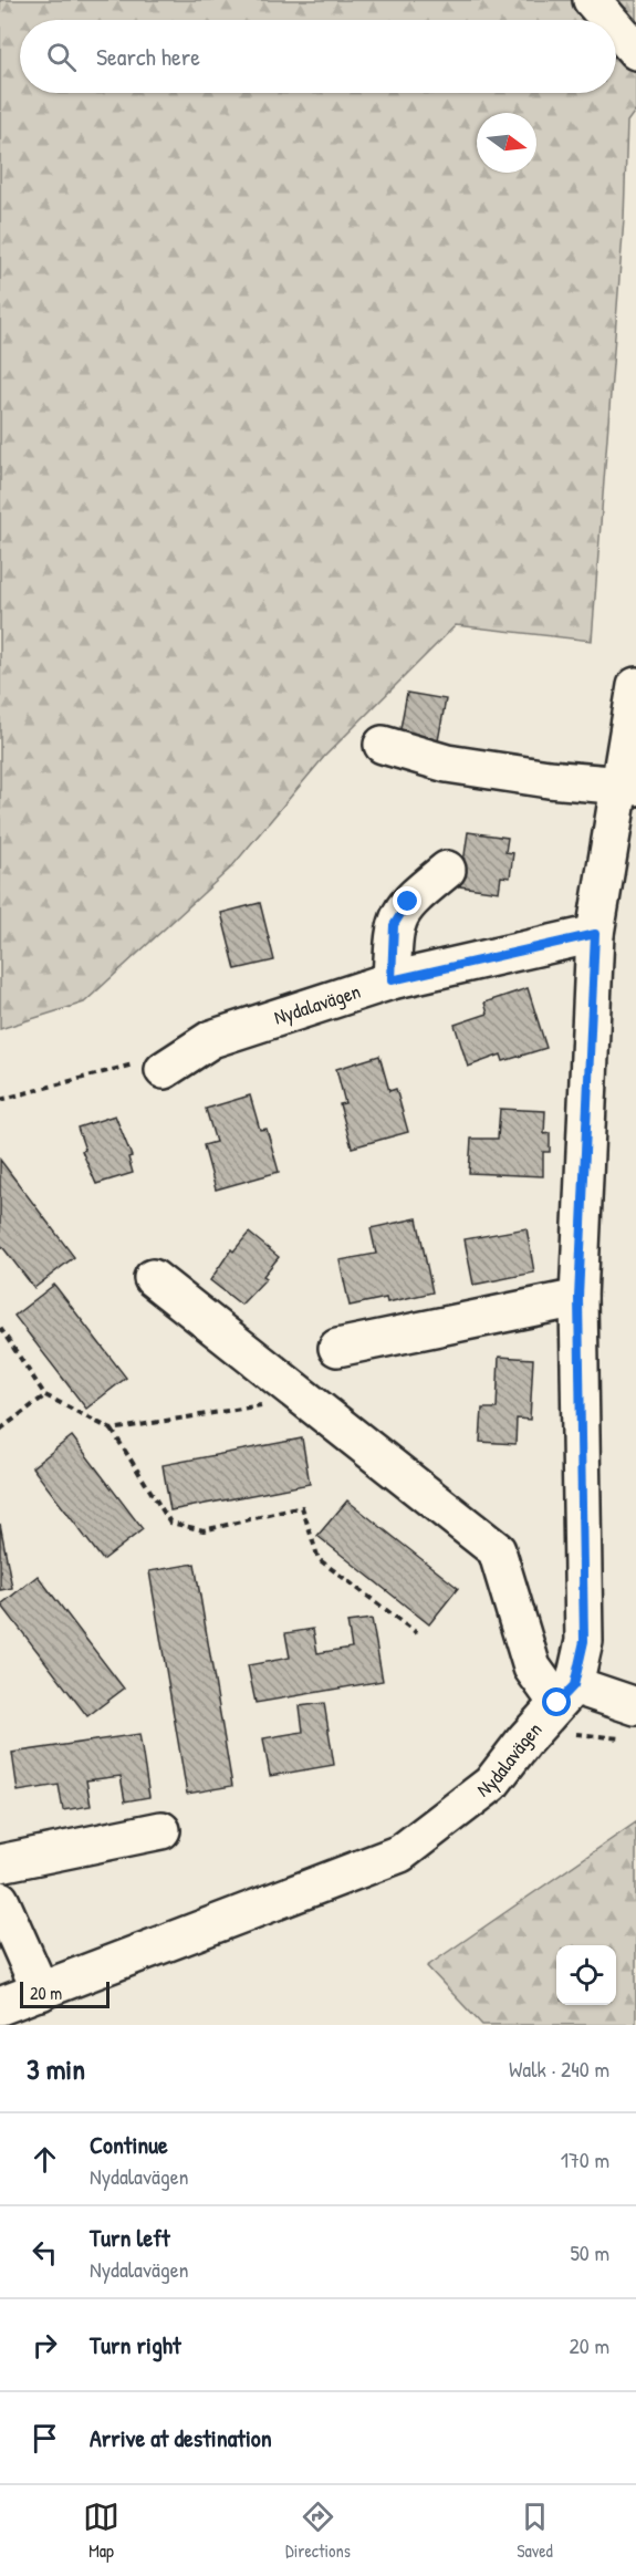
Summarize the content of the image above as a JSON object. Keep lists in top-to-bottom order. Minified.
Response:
{"streets":{"street":["Nydalavägen"]},"scale_bar":"20 m","north":"right","page":{"search":"Search here","scale":"20 m","heading":["3 min","Walk · 240 m"],"list":[["Continue","Nydalavägen","170 m"],["Turn left","Nydalavägen","50 m"],["Turn right","20 m"],"Arrive at destination"],"nav":["Map","Directions","Saved"]}}
